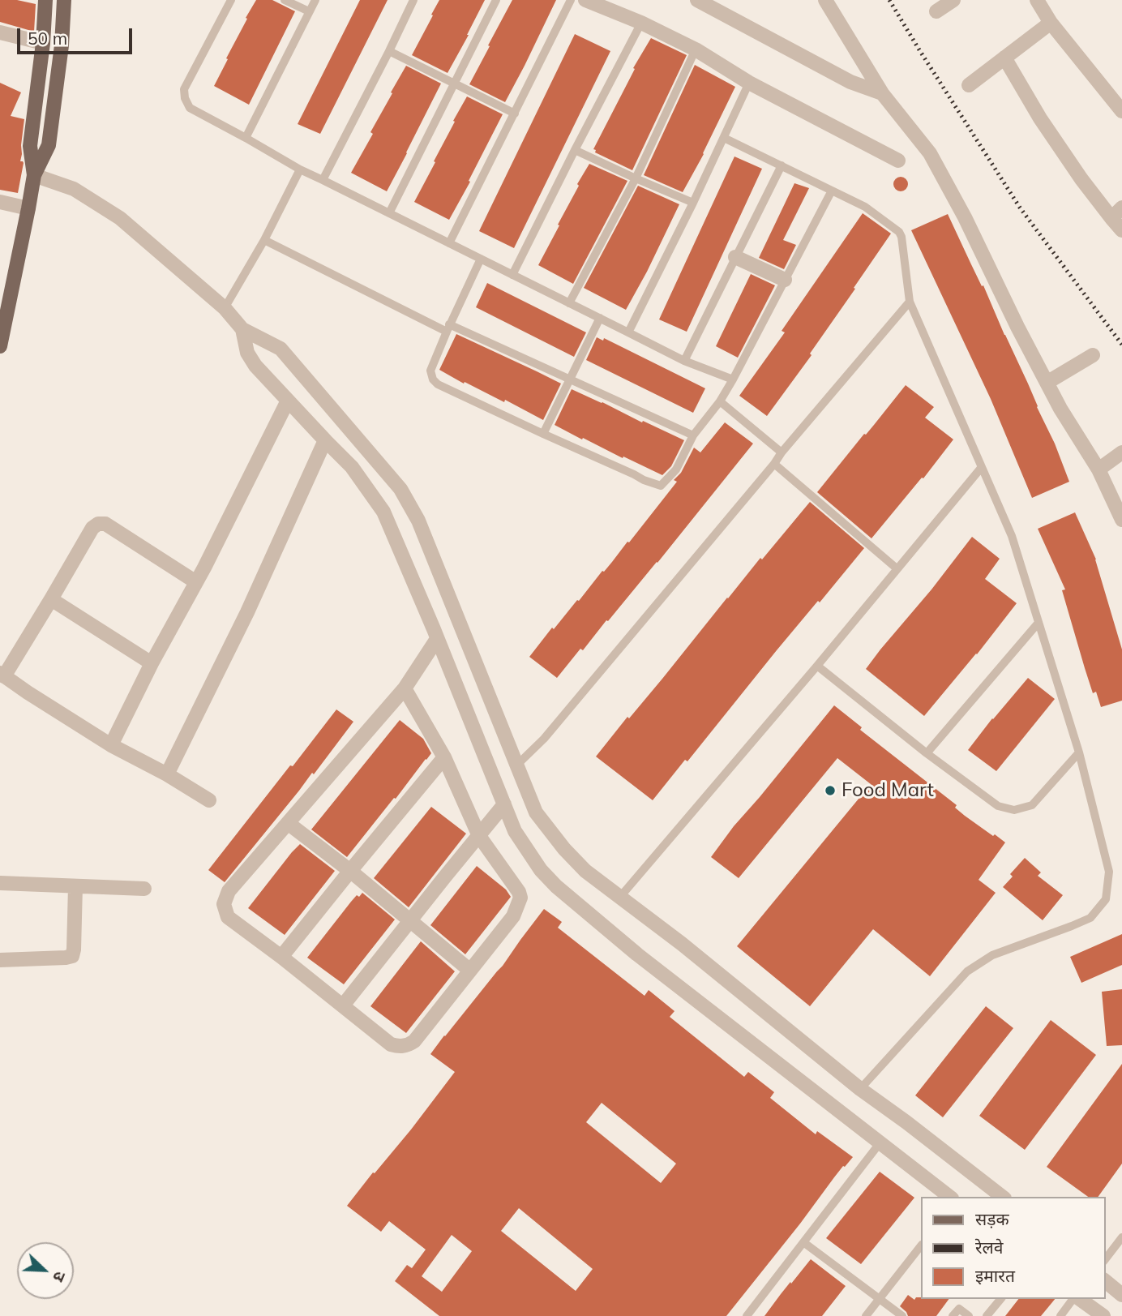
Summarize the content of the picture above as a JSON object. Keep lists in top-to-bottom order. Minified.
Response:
{"places":["Food Mart"],"legend":["सड़क","रेलवे","इमारत"],"scale_bar":"50 m","north":"bottom right"}
